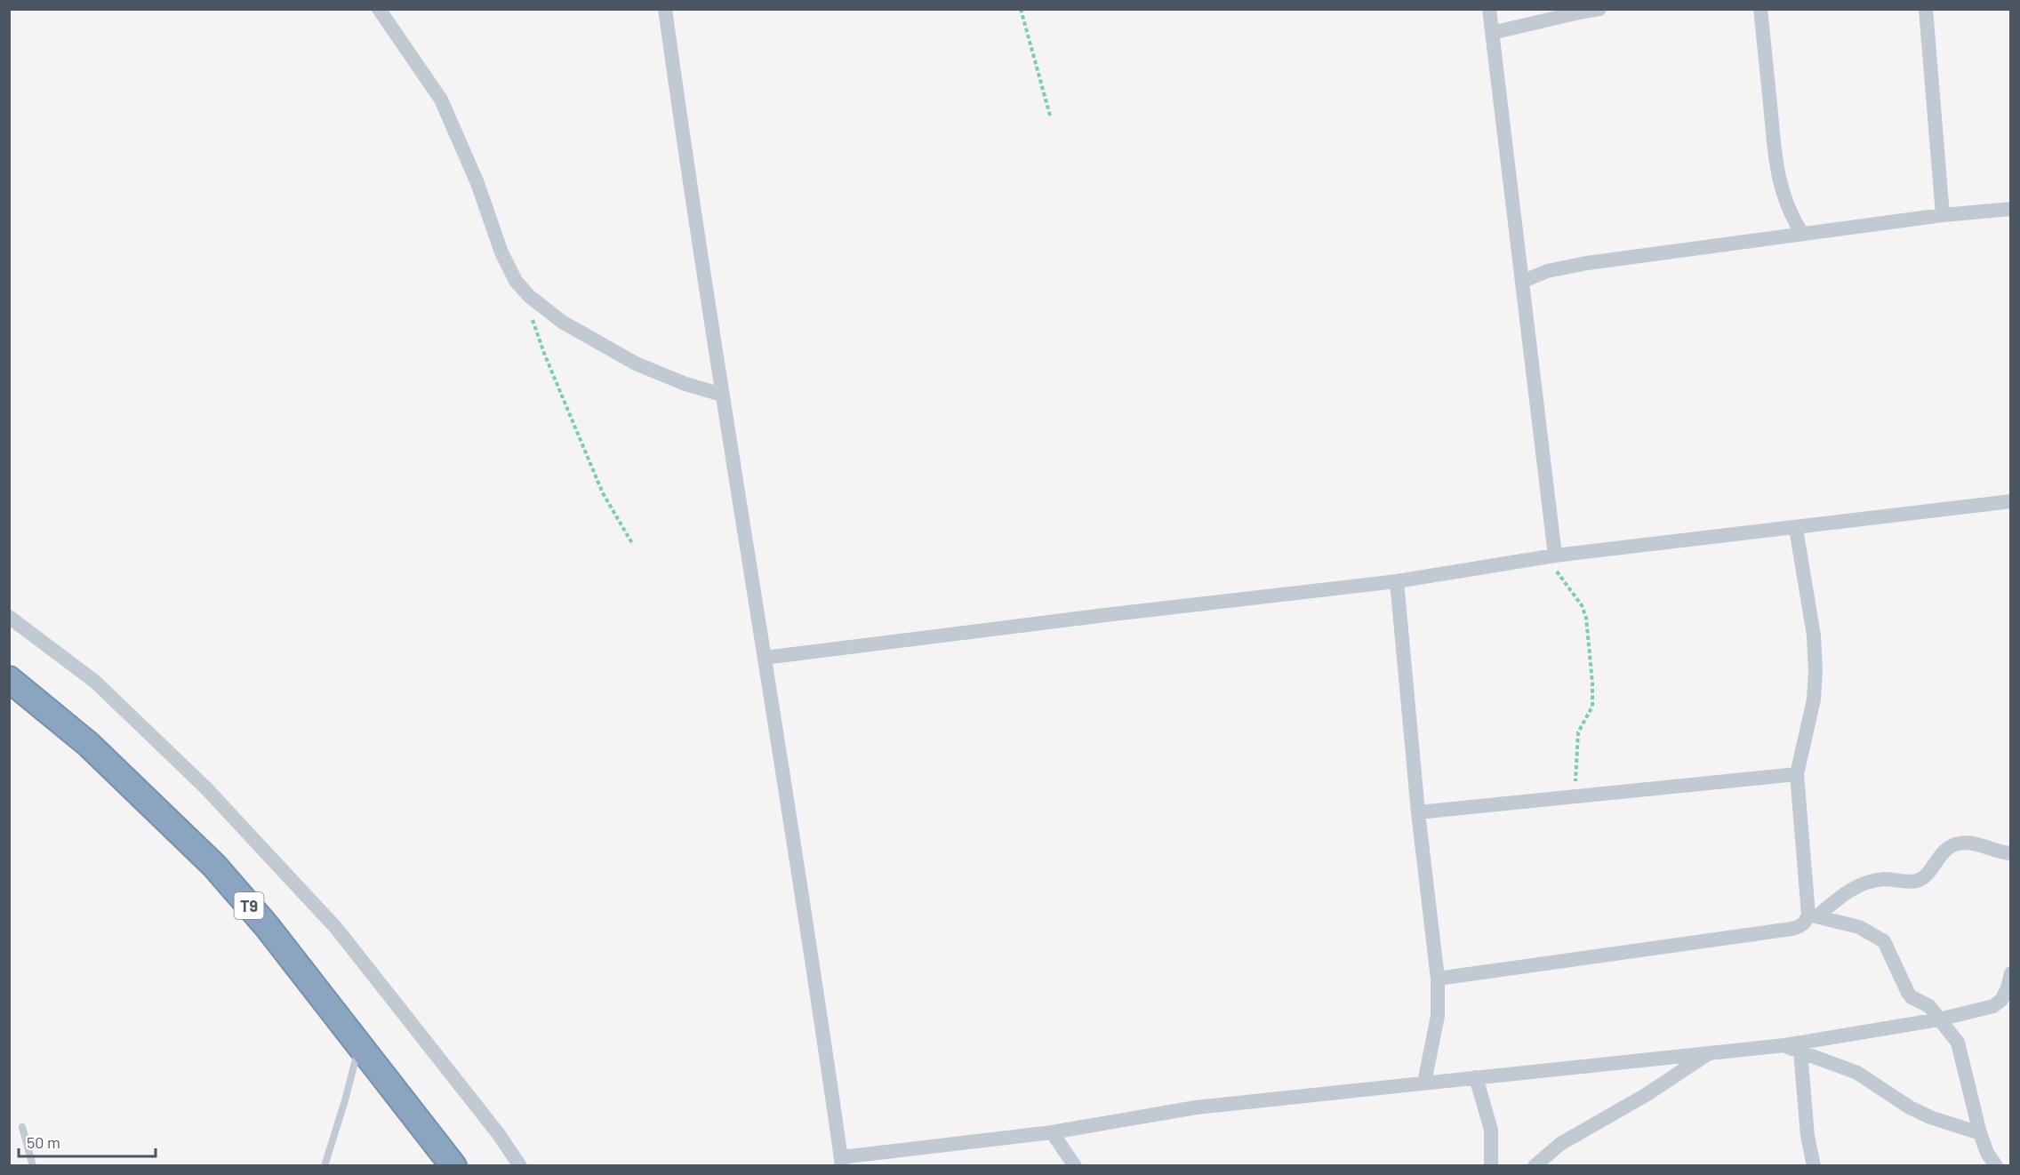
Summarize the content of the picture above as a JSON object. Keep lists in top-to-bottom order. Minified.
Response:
{"streets":{"highway":["T9"]},"scale_bar":"50 m"}
